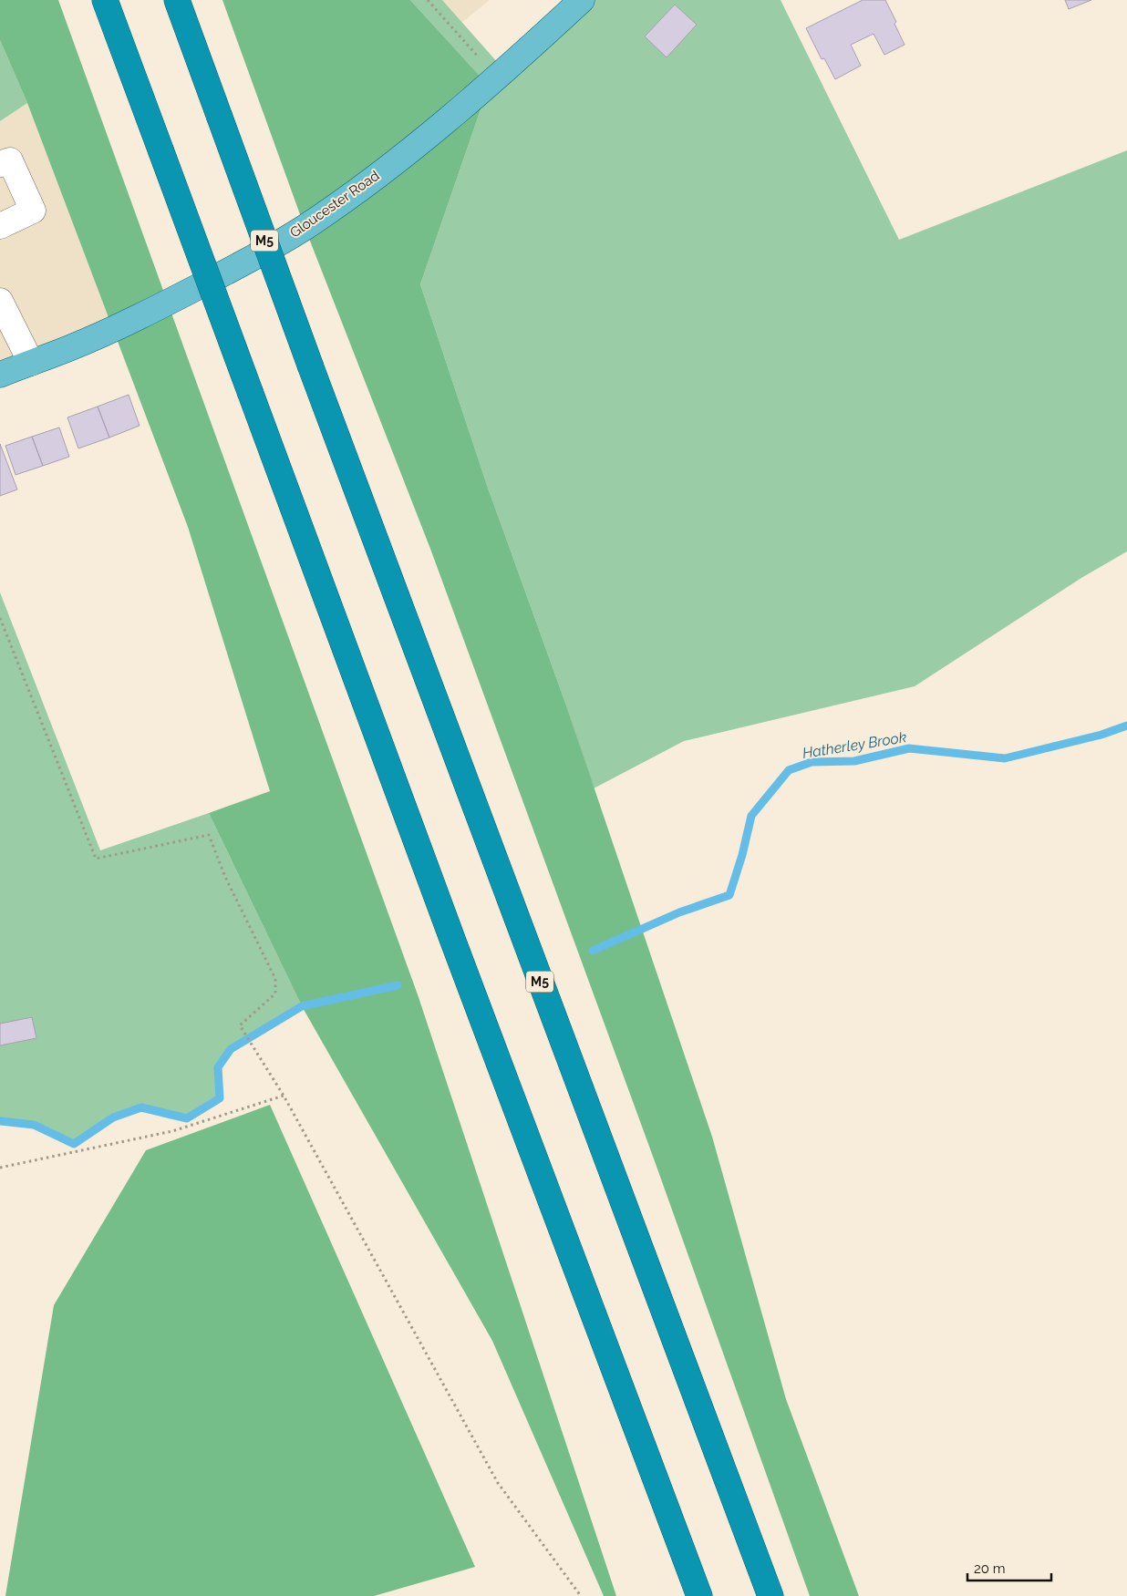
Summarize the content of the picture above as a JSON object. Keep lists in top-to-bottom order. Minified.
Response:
{"streets":{"highway":["M5"],"main road":["Gloucester Road"]},"water":["Hatherley Brook"],"scale_bar":"20 m"}
